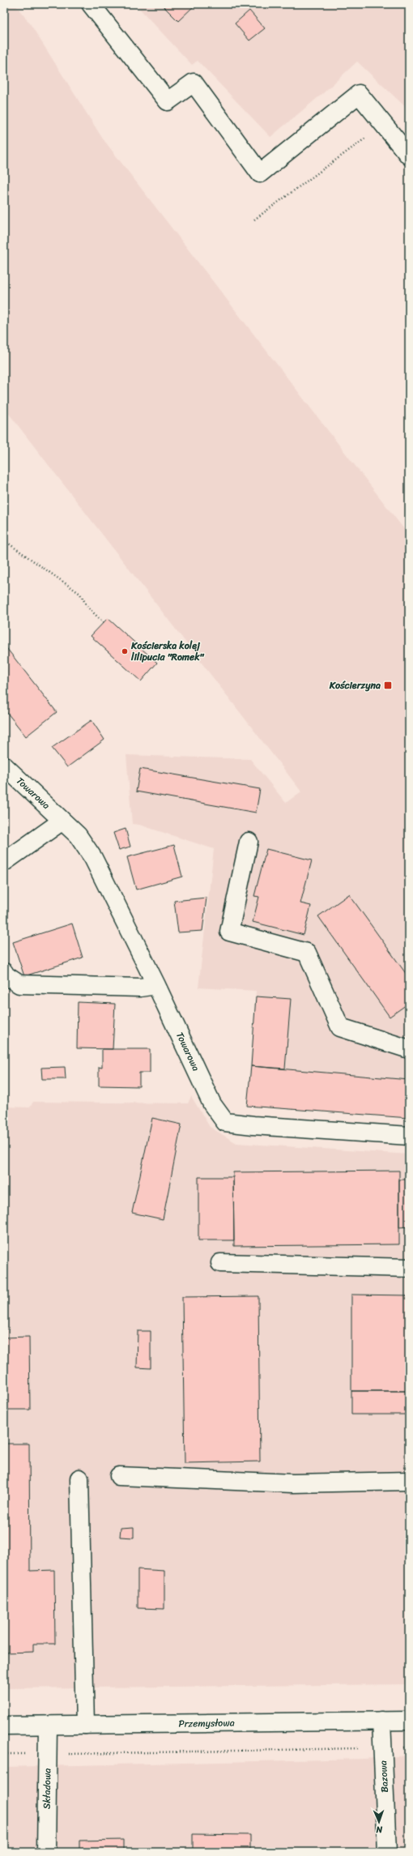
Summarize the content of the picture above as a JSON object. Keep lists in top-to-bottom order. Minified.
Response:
{"streets":{"street":["Towarowa","Przemysłowa","Bazowa","Składowa"]},"crossings":[["Przemysłowa","Bazowa"],["Przemysłowa","Składowa"]],"places":{"other":["Kościerska kolej lilipucia \"Romek\""],"transit":["Kościerzyna"]},"north":"bottom"}
